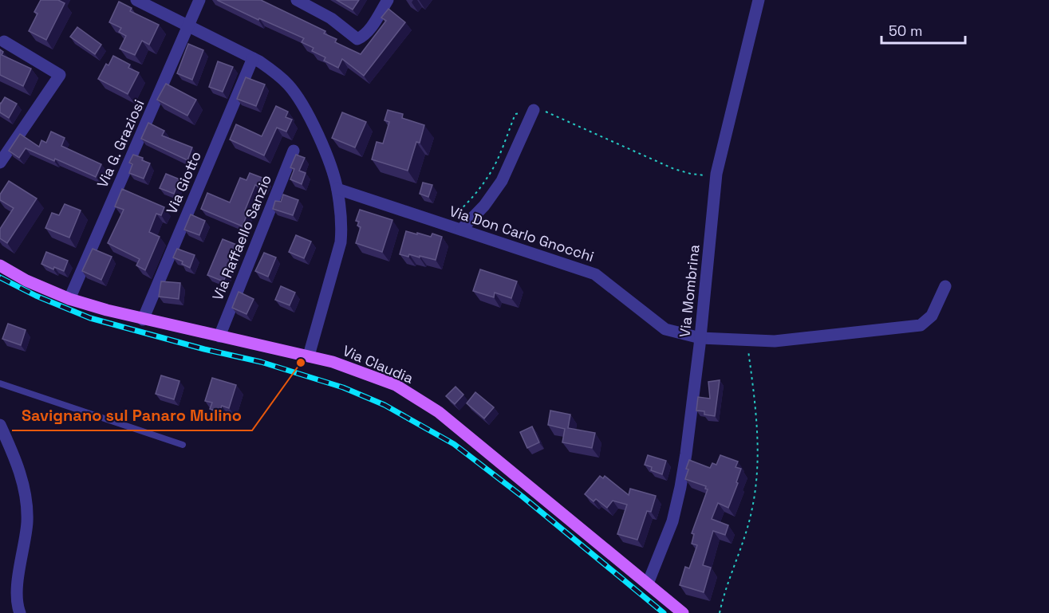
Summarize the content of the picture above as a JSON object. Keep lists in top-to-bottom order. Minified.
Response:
{"streets":{"main road":["Via Claudia"],"street":["Via G. Graziosi","Via Giotto","Via Don Carlo Gnocchi","Via Raffaello Sanzio","Via Mombrina"]},"crossings":[["Via G. Graziosi","Via Claudia"],["Via Giotto","Via Claudia"],["Via Don Carlo Gnocchi","Via Mombrina"],["Via Raffaello Sanzio","Via Claudia"],["Via Mombrina","Via Claudia"]],"places":["Savignano sul Panaro Mulino"],"scale_bar":"50 m"}
